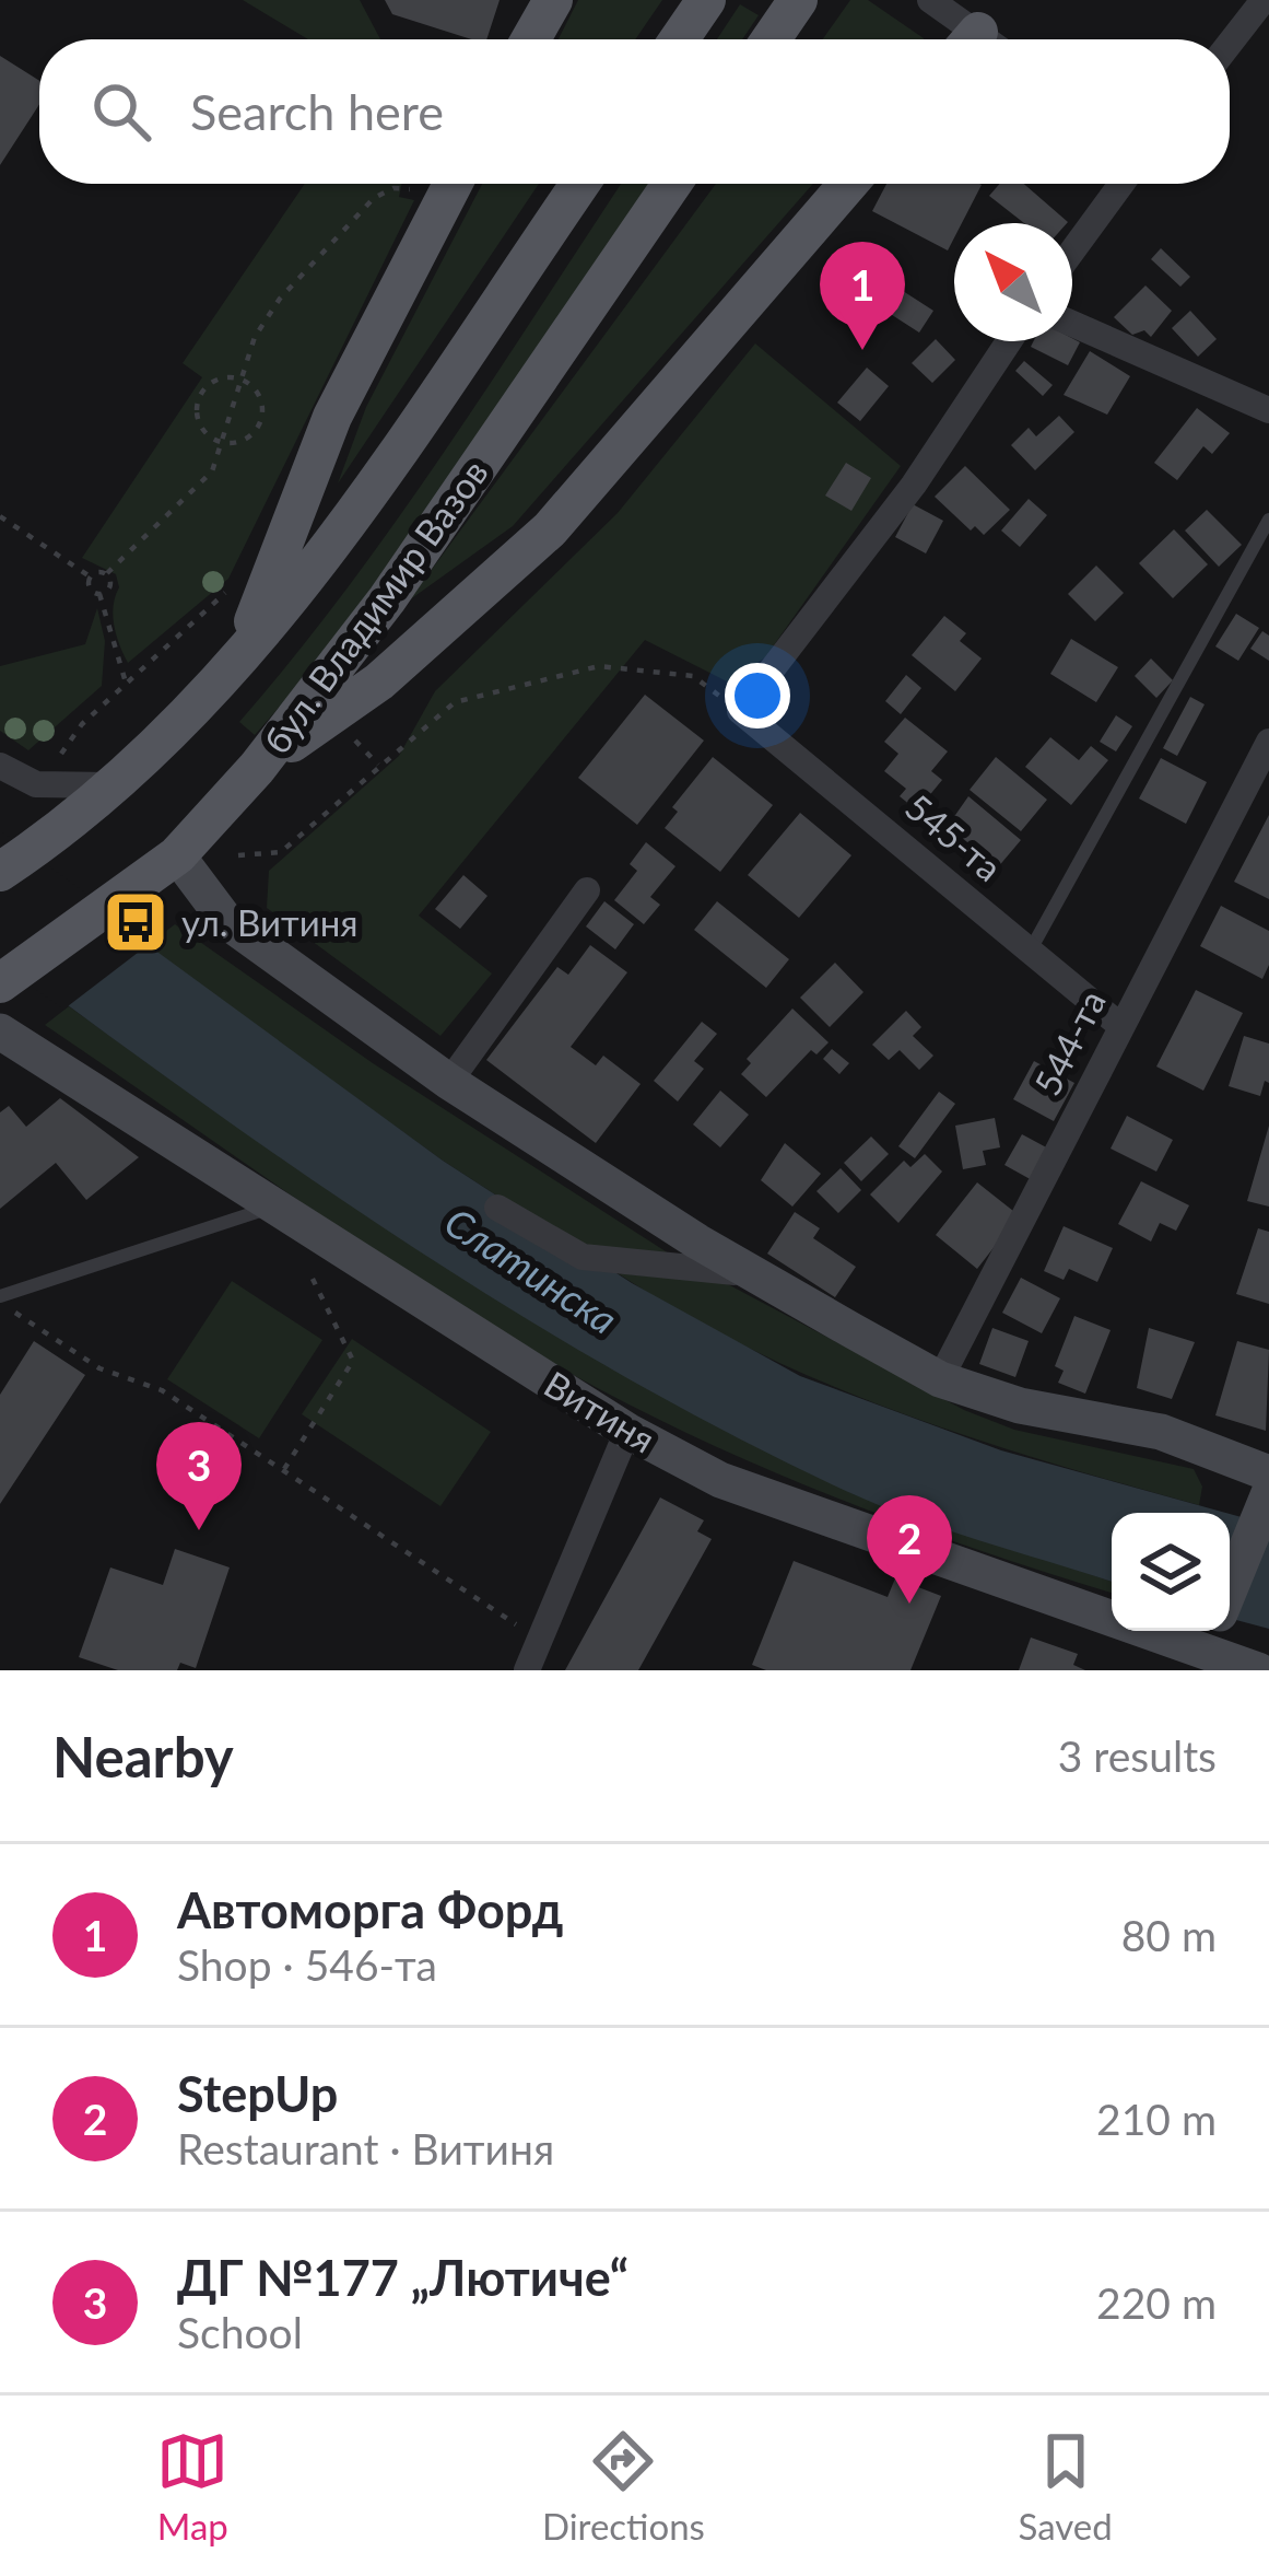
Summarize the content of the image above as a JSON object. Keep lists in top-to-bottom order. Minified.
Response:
{"streets":{"main road":["бул. Владимир Вазов"],"street":["545-та","544-та","Витиня"]},"crossings":[["545-та","544-та"]],"water":["Слатинска"],"places":{"bus stop":["ул. Витиня"]},"north":"top left","page":{"search":"Search here","pins":["1","3","2"],"heading":["Nearby","3 results"],"list":[{"mark":"1","name":"Автоморга Форд","note":"Shop · 546-та","value":"80 m"},{"mark":"2","name":"StepUp","note":"Restaurant · Витиня","value":"210 m"},{"mark":"3","name":"ДГ №177 „Лютиче“","note":"School","value":"220 m"}],"nav":["Map","Directions","Saved"]}}
